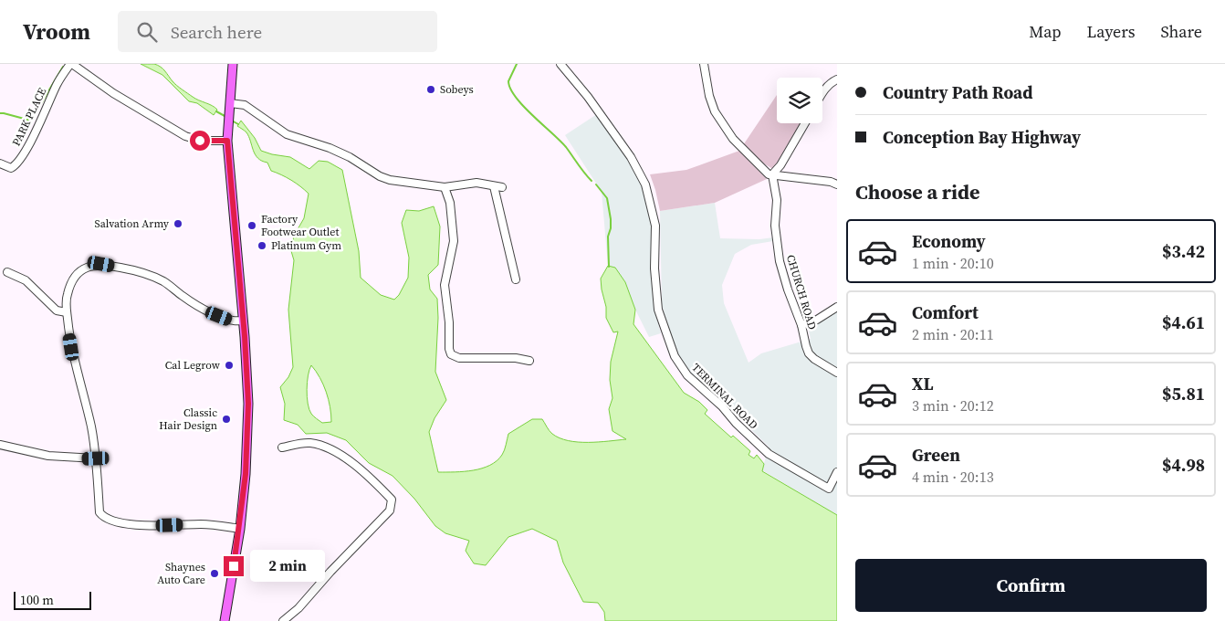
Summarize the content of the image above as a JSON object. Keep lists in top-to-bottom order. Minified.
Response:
{"streets":{"street":["PARK PLACE","CHURCH ROAD","TERMINAL ROAD"]},"places":["Sobeys","Salvation Army","Factory Footwear Outlet","Platinum Gym","Cal Legrow","Classic Hair Design","Shaynes Auto Care"],"scale_bar":"100 m","page":{"header":"Vroom","search":"Search here","nav":["Map","Layers","Share"],"banner":["Country Path Road","Conception Bay Highway"],"heading":"Choose a ride","list":[{"name":"Economy","note":"1 min · 20:10","value":"$3.42"},{"name":"Comfort","note":"2 min · 20:11","value":"$4.61"},{"name":"XL","note":"3 min · 20:12","value":"$5.81"},{"name":"Green","note":"4 min · 20:13","value":"$4.98"}],"bubble":"2 min","buttons":"Confirm","scale":"100 m"}}
